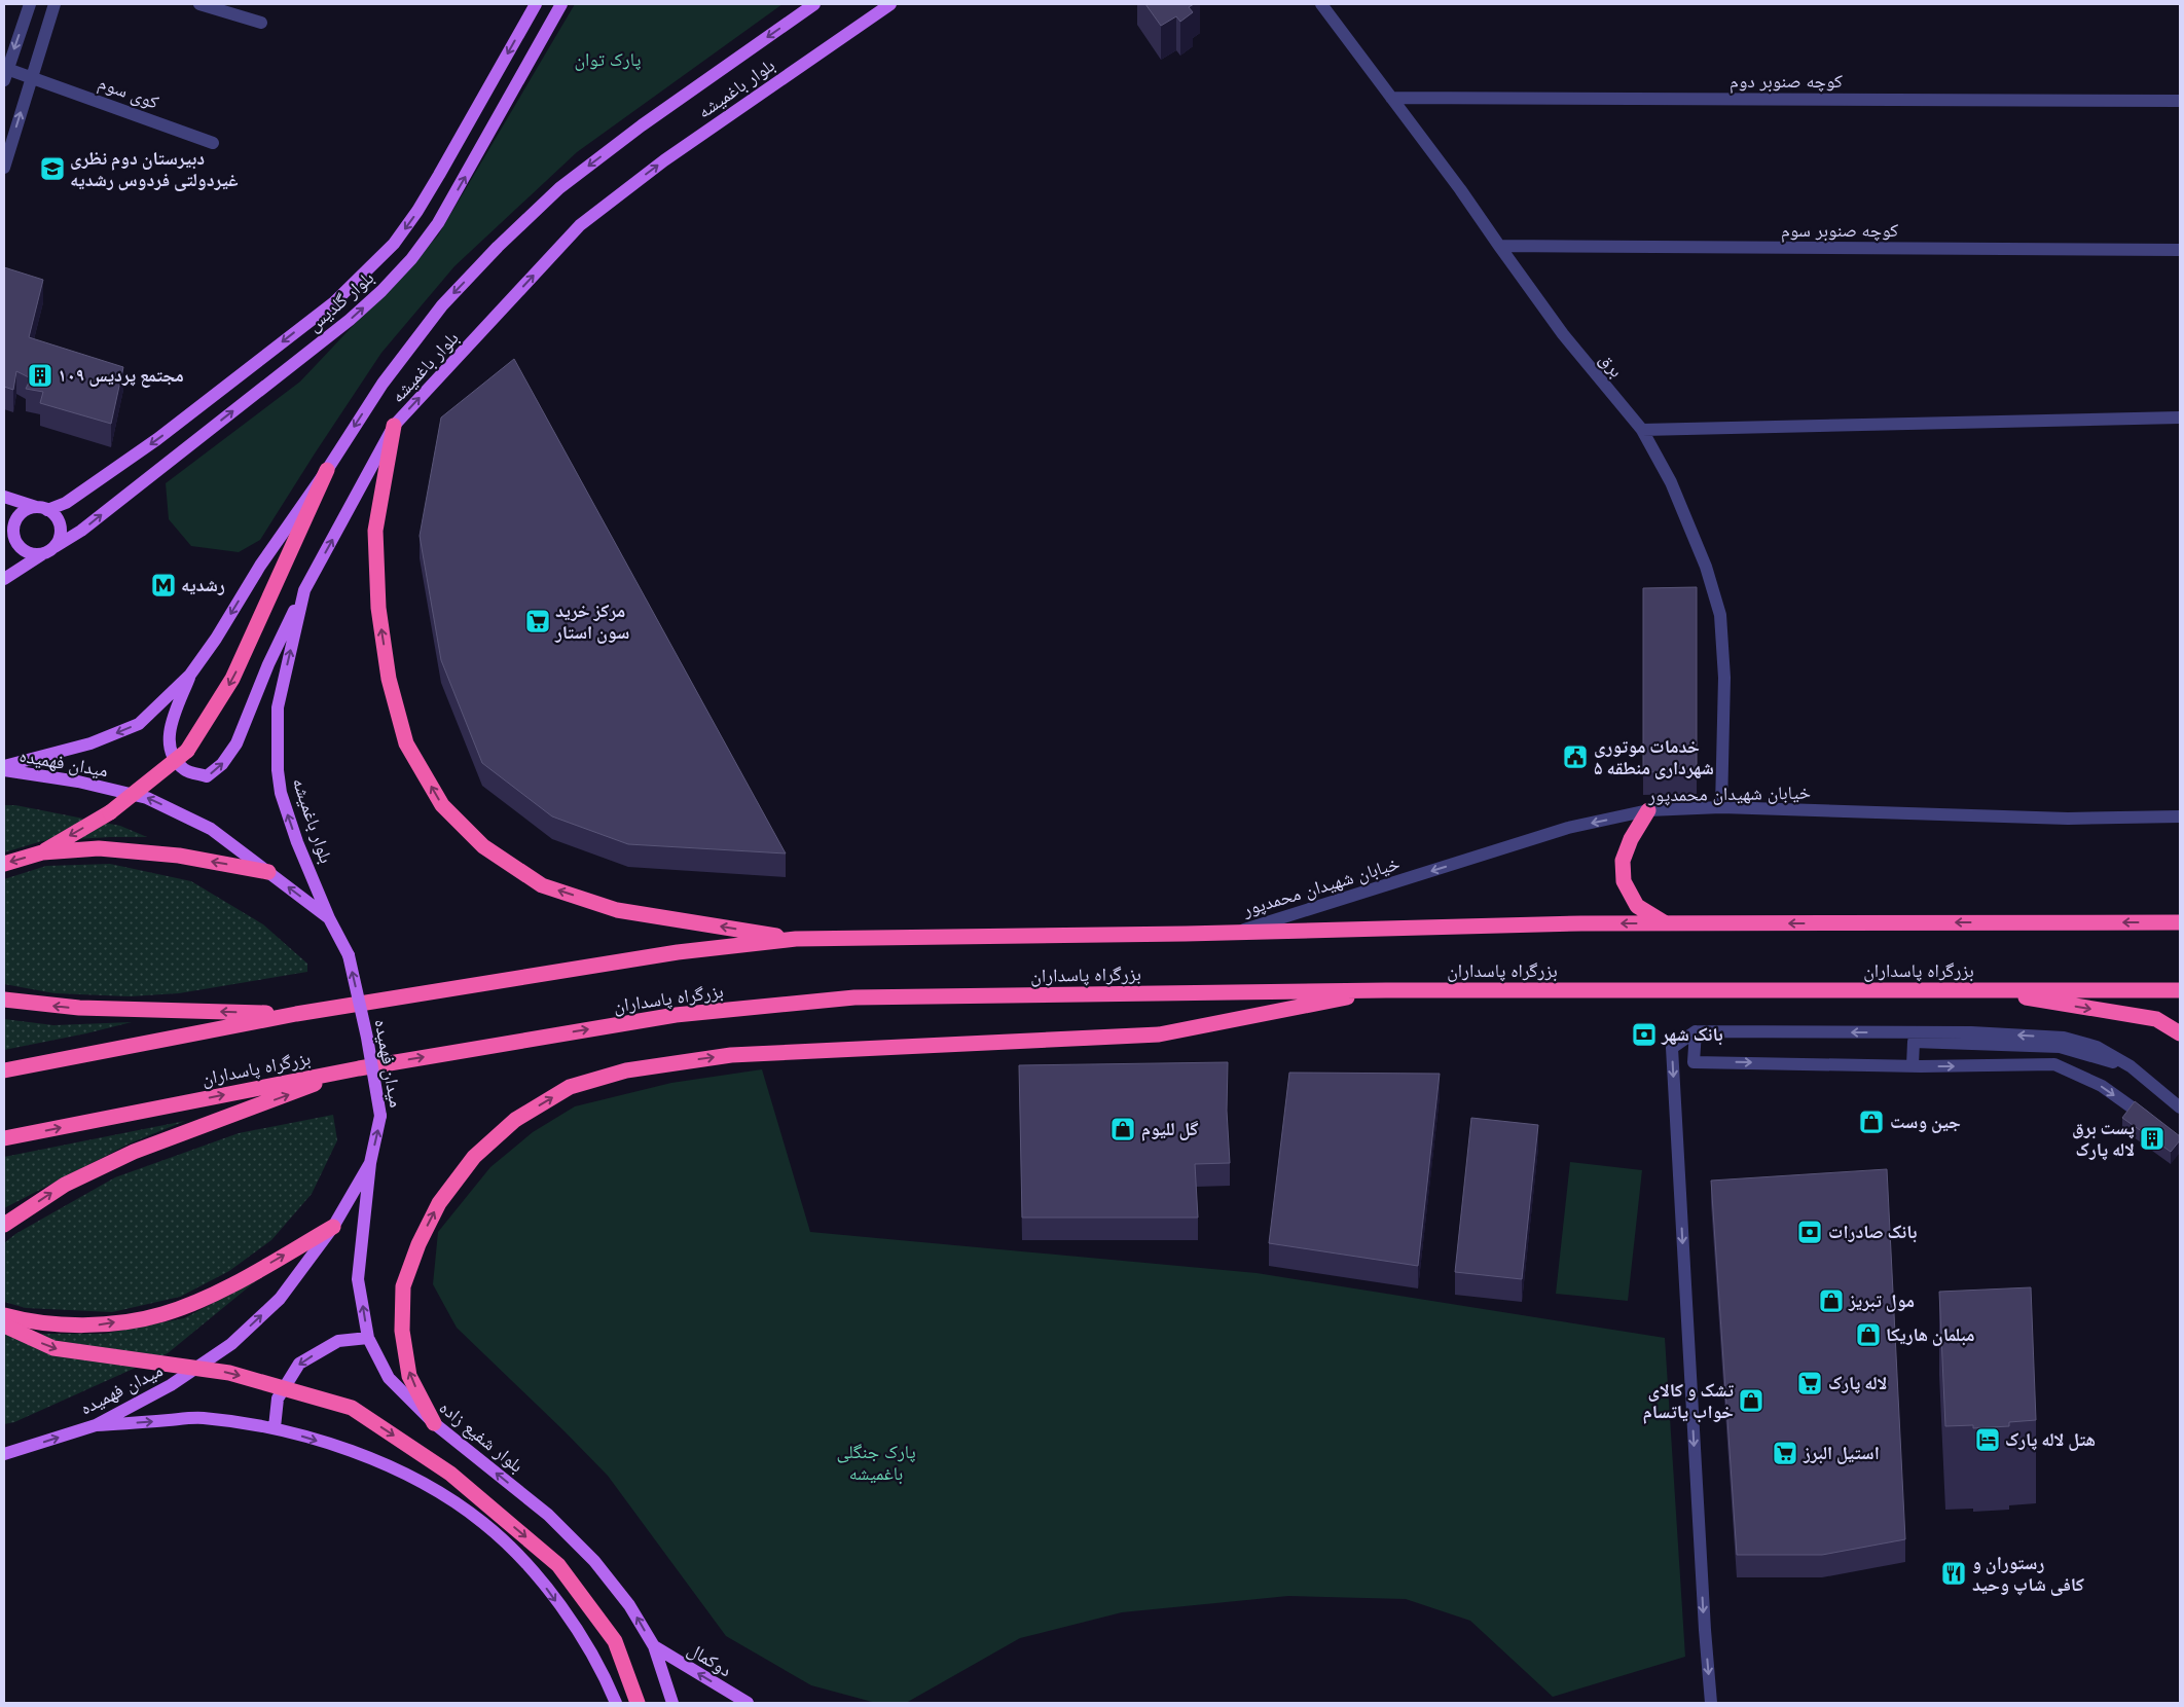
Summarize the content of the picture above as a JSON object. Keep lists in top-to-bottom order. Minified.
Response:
{"streets":{"highway":["بزرگراه پاسداران"],"main road":["بلوار باغمیشه","بلوار گلدیس","میدان فهمیده","بلوار شفیع زاده","دوکمال"],"street":["کوچه صنوبر دوم","کوی سوم","کوچه صنوبر سوم","برق","خیابان شهیدان محمدپور"]},"crossings":[["کوچه صنوبر دوم","برق"],["بلوار باغمیشه","میدان فهمیده"],["کوچه صنوبر سوم","برق"],["برق","خیابان شهیدان محمدپور"],["میدان فهمیده","بلوار شفیع زاده"],["بلوار شفیع زاده","دوکمال"]],"one_way":["خیابان شهیدان محمدپور","بلوار شفیع زاده","دوکمال"],"parks":["پارک توان","پارک جنگلی باغمیشه"],"places":{"school or university":["دبیرستان دوم نظری غیردولتی فردوس رشدیه"],"building":["مجتمع پردیس ۱۰۹","پست برق لاله پارک"],"metro station":["رشدیه"],"supermarket":["مرکز خرید سون استار","لاله پارک","استیل البرز"],"public building":["خدمات موتوری شهرداری منطقه ۵"],"bank":["بانک شهر","بانک صادرات"],"shop":["جین وست","گل للیوم","مول تبریز","مبلمان هاریکا","تشک و کالای خواب یاتسام"],"hotel":["هتل لاله پارک"],"restaurant":["رستوران و کافی شاپ وحید"]}}
